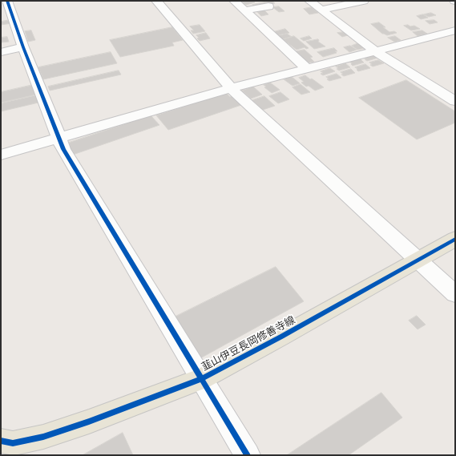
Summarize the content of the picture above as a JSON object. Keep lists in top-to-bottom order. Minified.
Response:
{"streets":{"main road":["韮山伊豆長岡修善寺線"]}}
